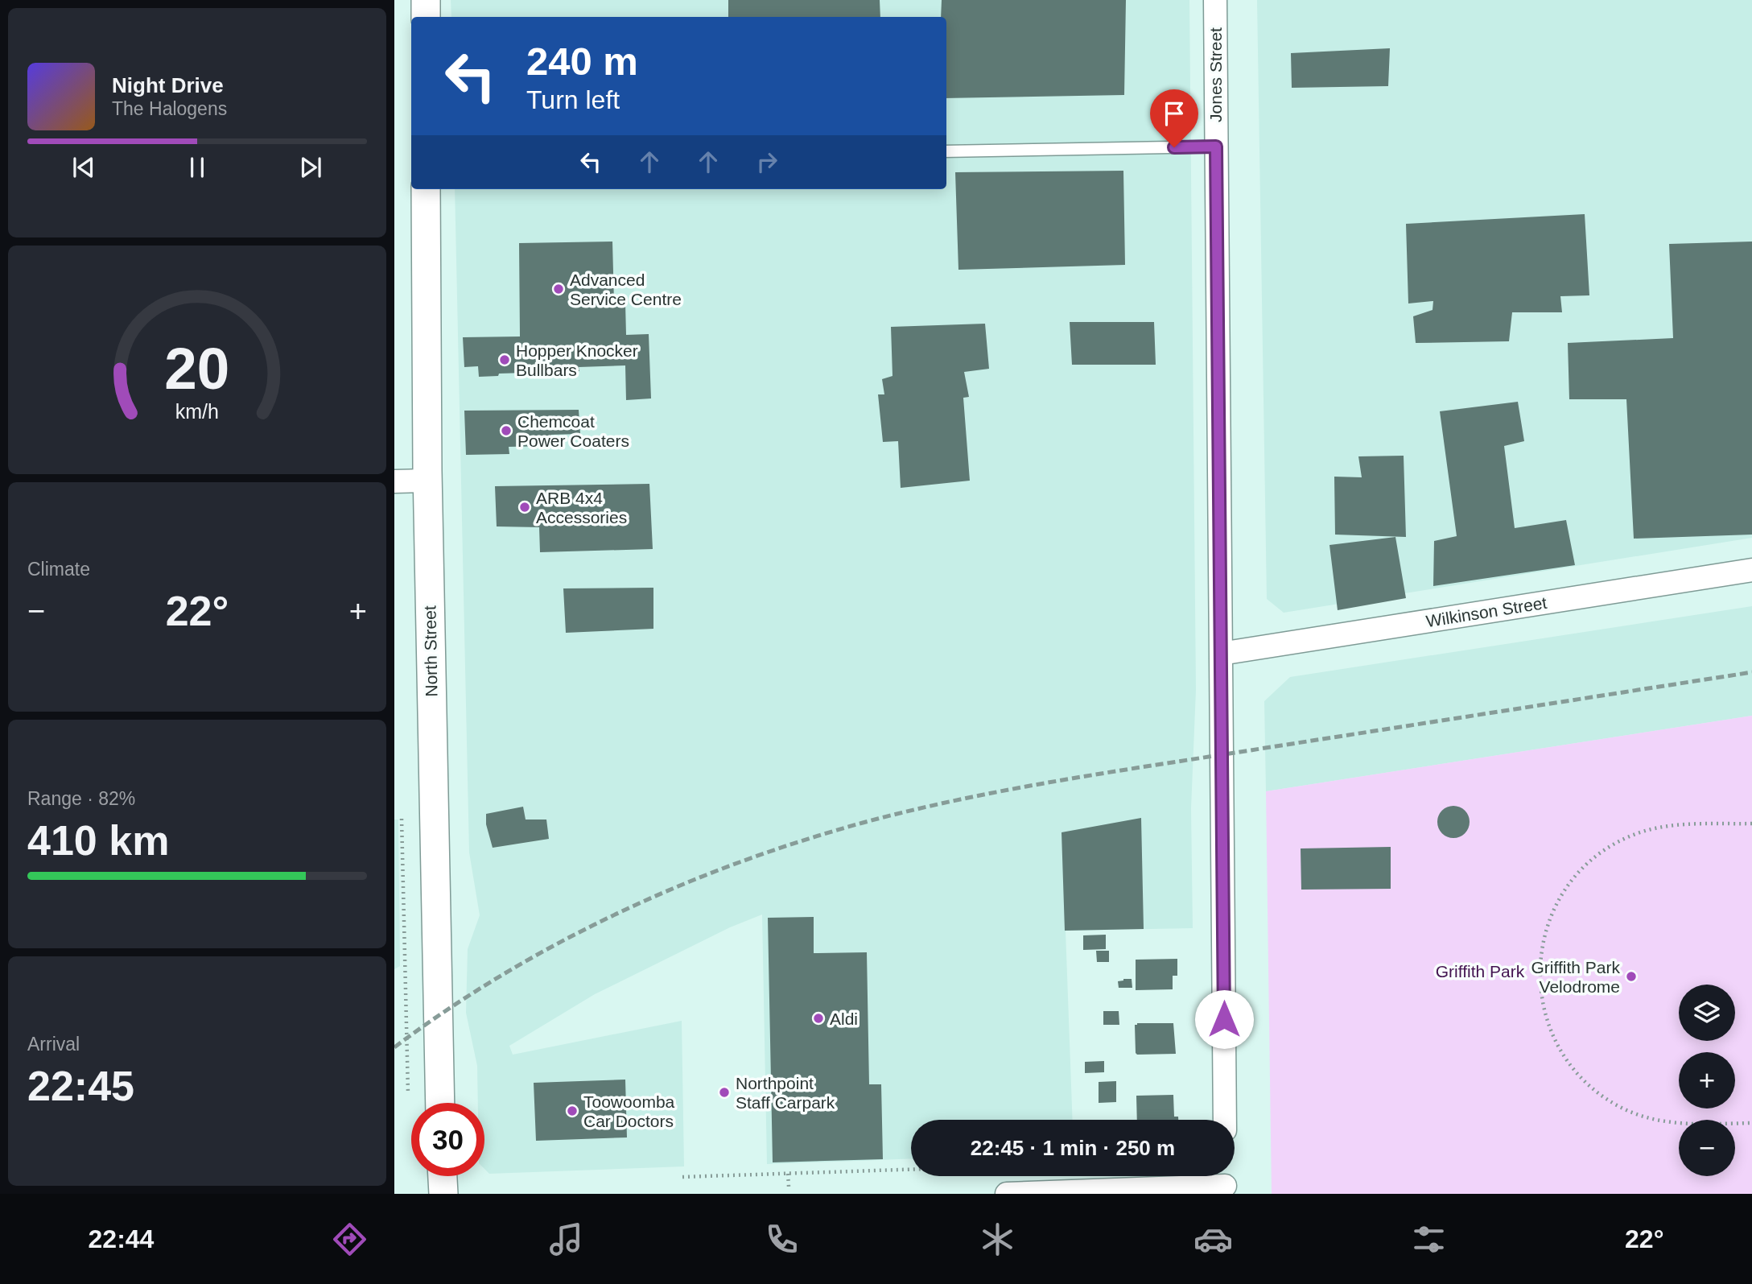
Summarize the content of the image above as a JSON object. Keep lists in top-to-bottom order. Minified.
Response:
{"streets":{"street":["Jones Street","Wilkinson Street","North Street"]},"crossings":[["Jones Street","Wilkinson Street"]],"parks":["Griffith Park"],"places":["Advanced Service Centre","Hopper Knocker Bullbars","Chemcoat Power Coaters","ARB 4x4 Accessories","Griffith Park Velodrome","Aldi","Northpoint Staff Carpark","Toowoomba Car Doctors"],"page":{"turn":["240 m","Turn left"],"song":["Night Drive","The Halogens"],"tile":["Climate",["Range · 82%","410 km"],["Arrival","22:45"]],"heat":["−","22°","+"],"map_buttons":["+","−"],"limit":"30","trip":"22:45 · 1 min · 250 m","tabs":["22:44","22°"],"gauge":["20","km/h"]}}
